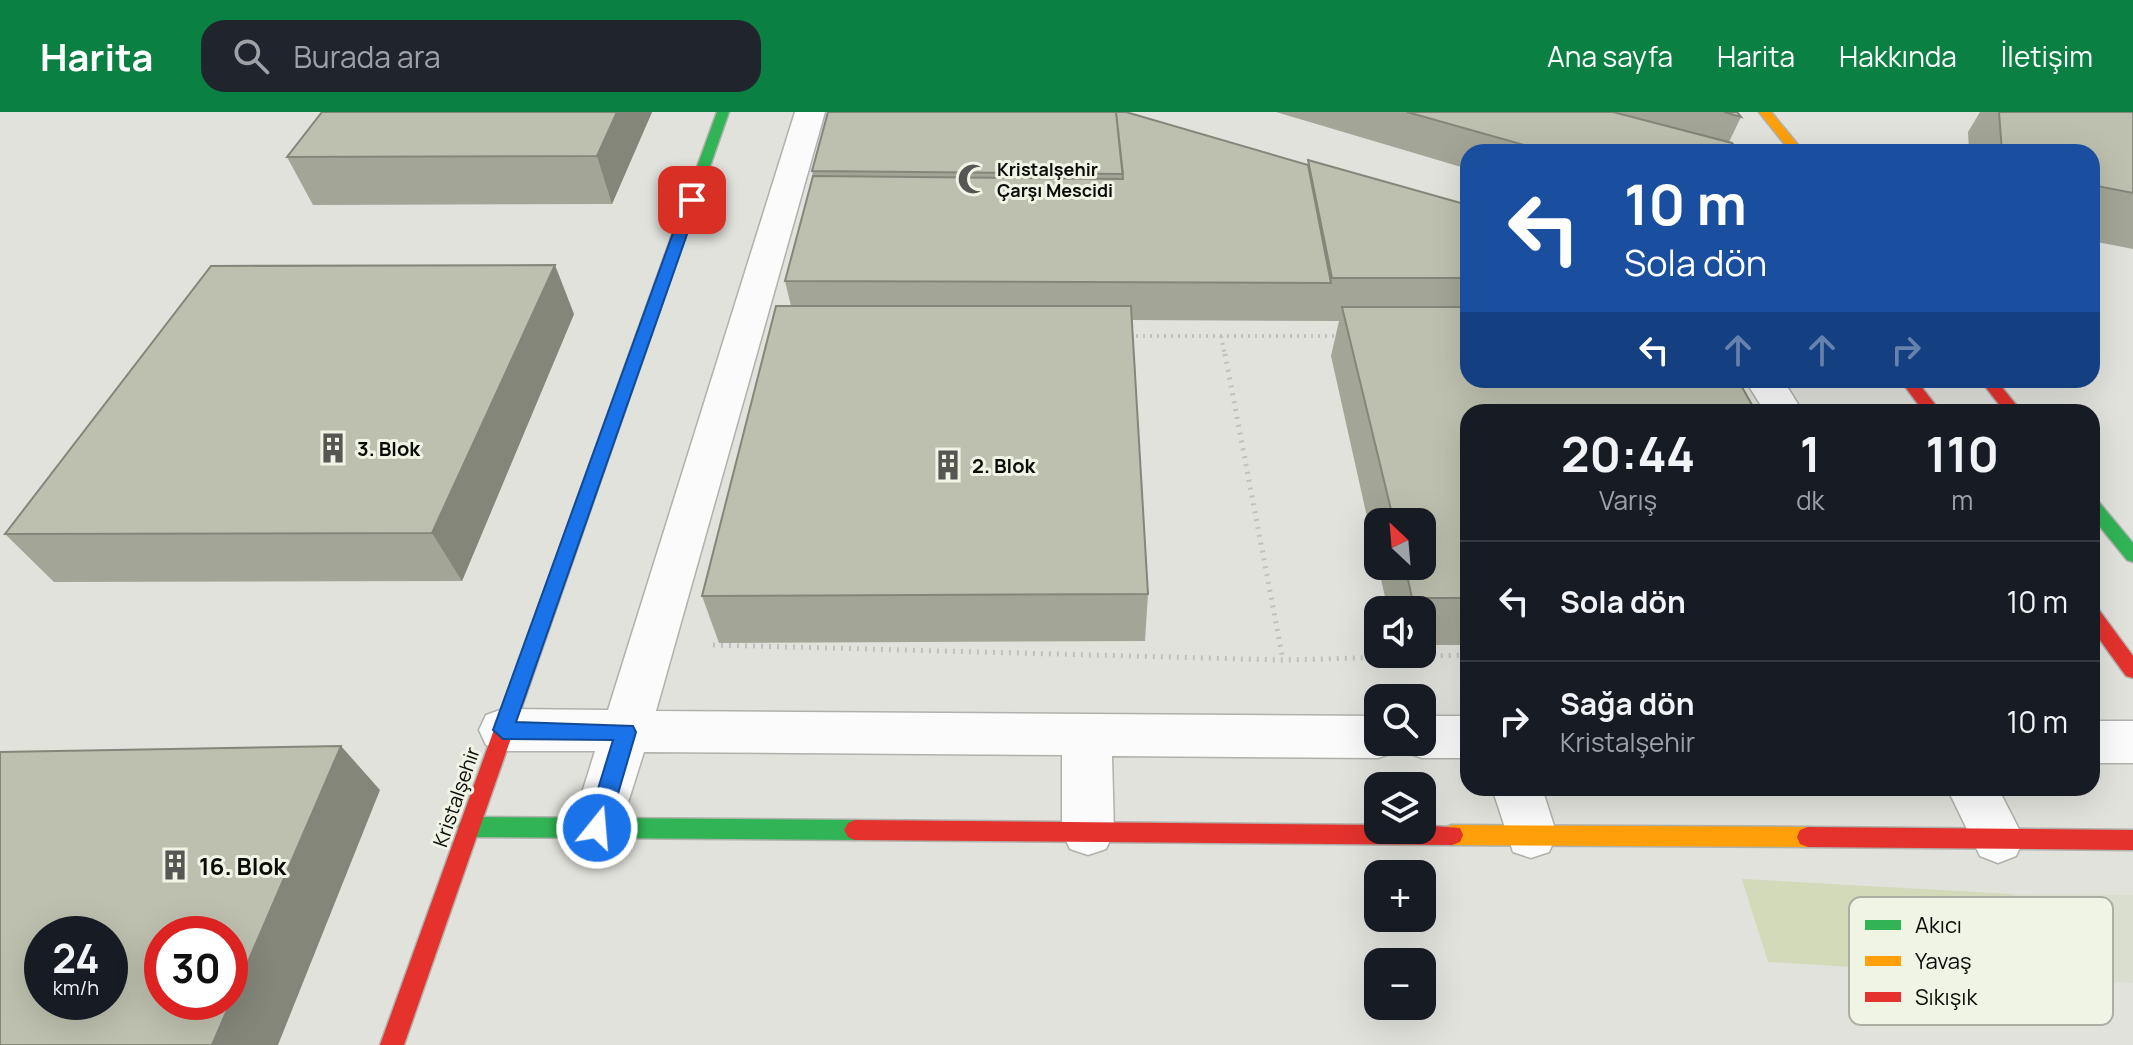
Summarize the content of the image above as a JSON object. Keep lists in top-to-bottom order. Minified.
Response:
{"streets":{"street":["Kristalşehir"]},"places":{"mosque":["Kristalşehir Çarşı Mescidi"],"building":["3. Blok","2. Blok","16. Blok"]},"legend":["Akıcı","Yavaş","Sıkışık"],"north":"top left","page":{"header":"Harita","search":"Burada ara","nav":["Ana sayfa","Harita","Hakkında","İletişim"],"turn":["10 m","Sola dön"],"eta":["20:44","Varış","1","dk","110","m"],"map_buttons":["+","−"],"list":[{"name":"Sola dön","value":"10 m"},{"name":"Sağa dön","note":"Kristalşehir","value":"10 m"}],"speed":"24 km/h","limit":"30"}}
